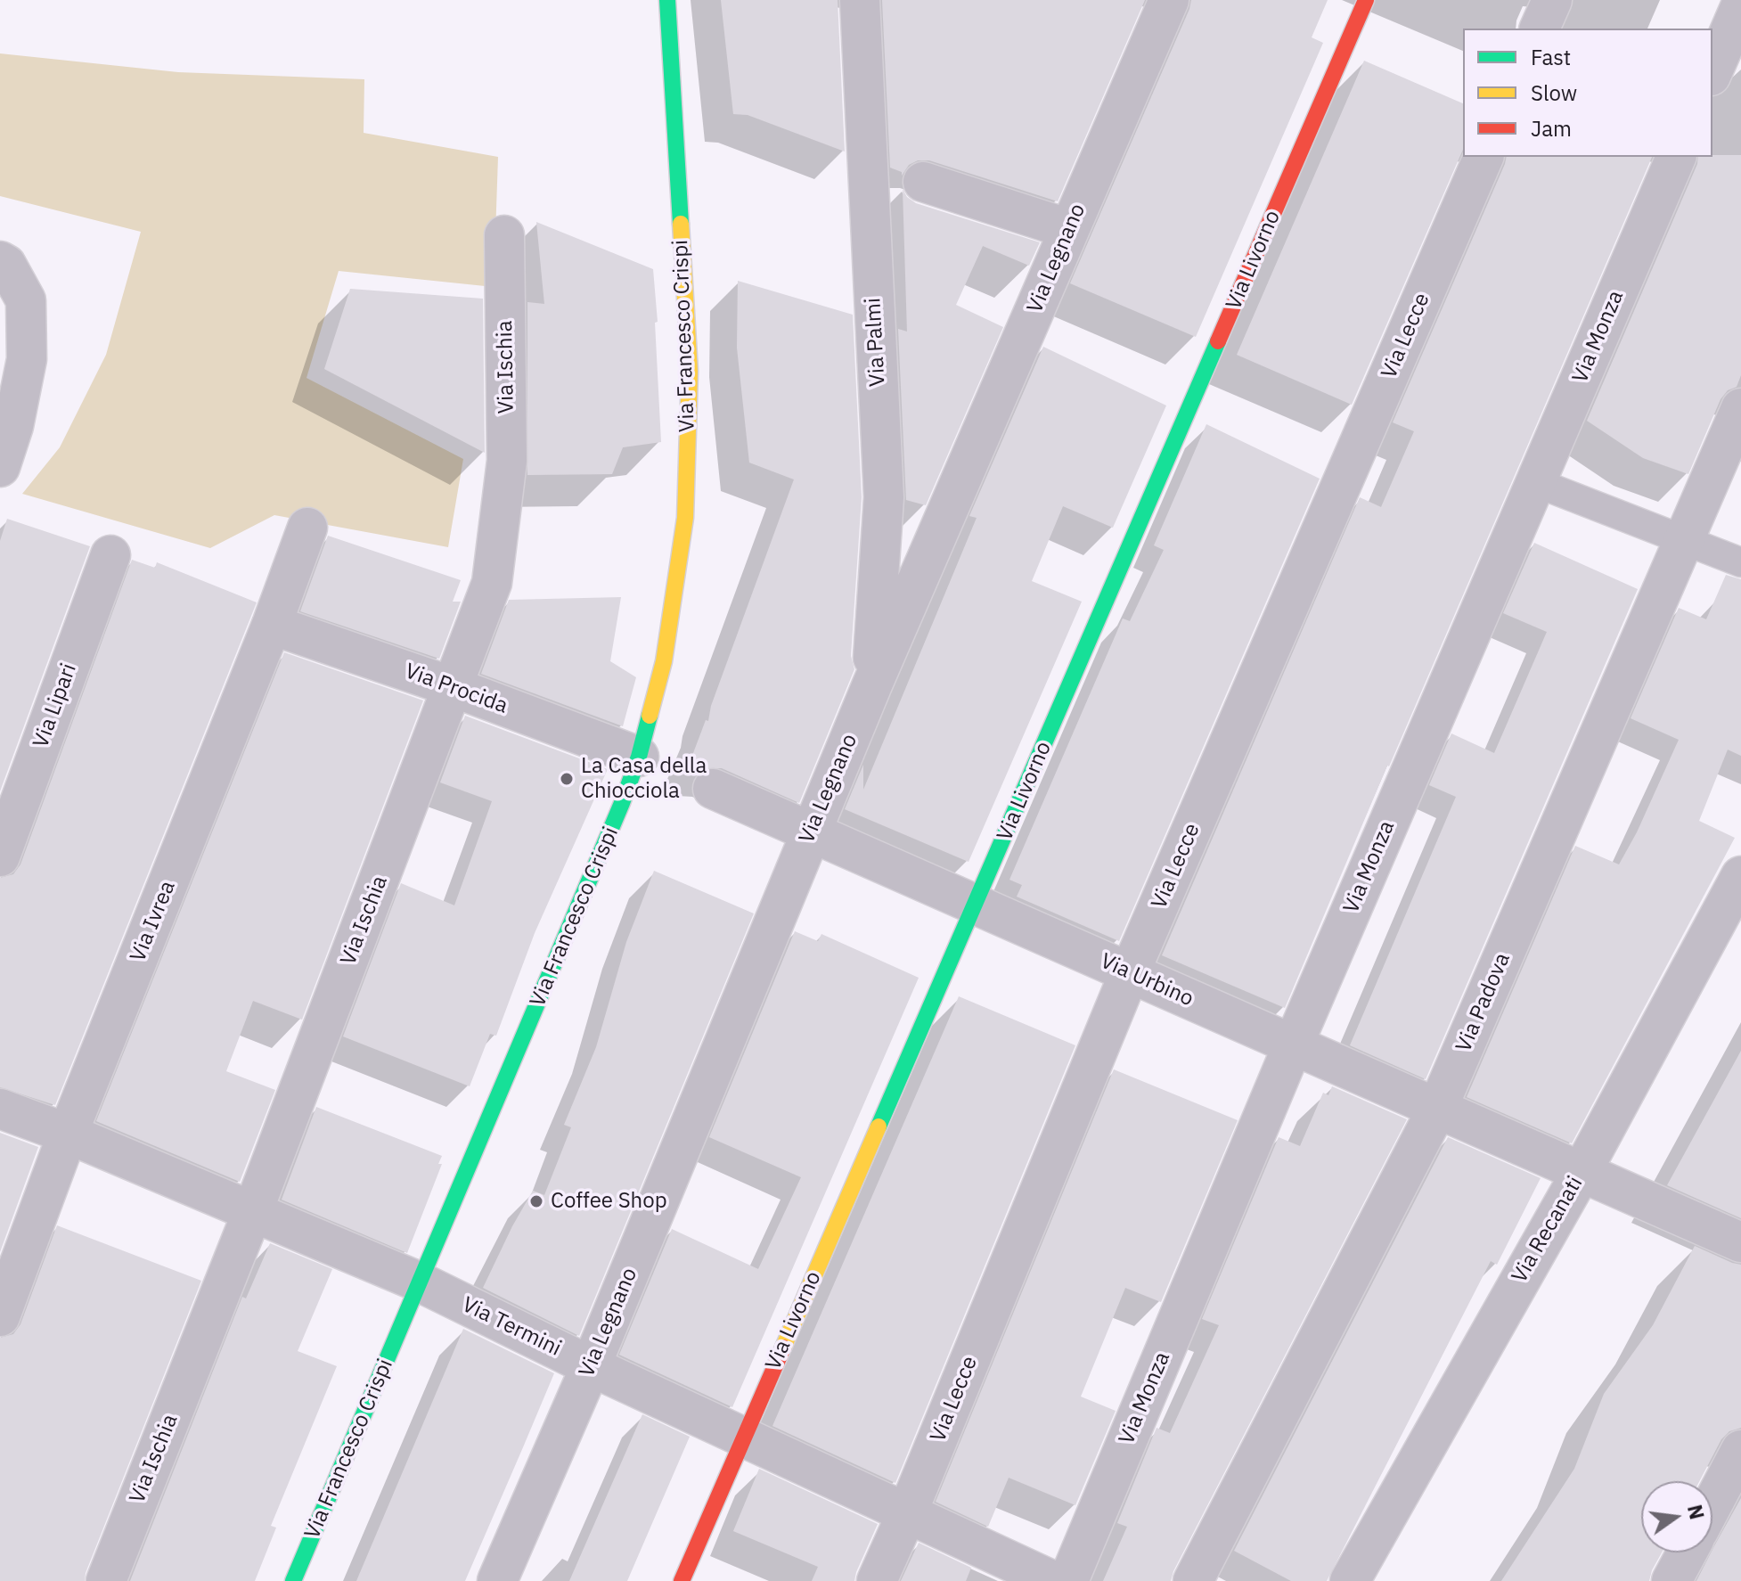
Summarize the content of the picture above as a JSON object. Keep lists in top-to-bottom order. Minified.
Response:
{"streets":{"street":["Via Legnano","Via Livorno","Via Francesco Crispi","Via Lecce","Via Monza","Via Palmi","Via Ischia","Via Procida","Via Lipari","Via Ivrea","Via Urbino","Via Padova","Via Recanati","Via Termini"]},"crossings":[["Via Legnano","Via Palmi"],["Via Legnano","Via Urbino"],["Via Legnano","Via Termini"],["Via Livorno","Via Urbino"],["Via Livorno","Via Termini"],["Via Francesco Crispi","Via Procida"],["Via Francesco Crispi","Via Termini"],["Via Lecce","Via Urbino"],["Via Lecce","Via Termini"],["Via Monza","Via Urbino"],["Via Ischia","Via Procida"],["Via Ischia","Via Termini"],["Via Procida","Via Ivrea"],["Via Ivrea","Via Termini"],["Via Urbino","Via Padova"],["Via Urbino","Via Recanati"]],"places":["La Casa della Chiocciola","Coffee Shop"],"legend":["Fast","Slow","Jam"],"north":"right"}
